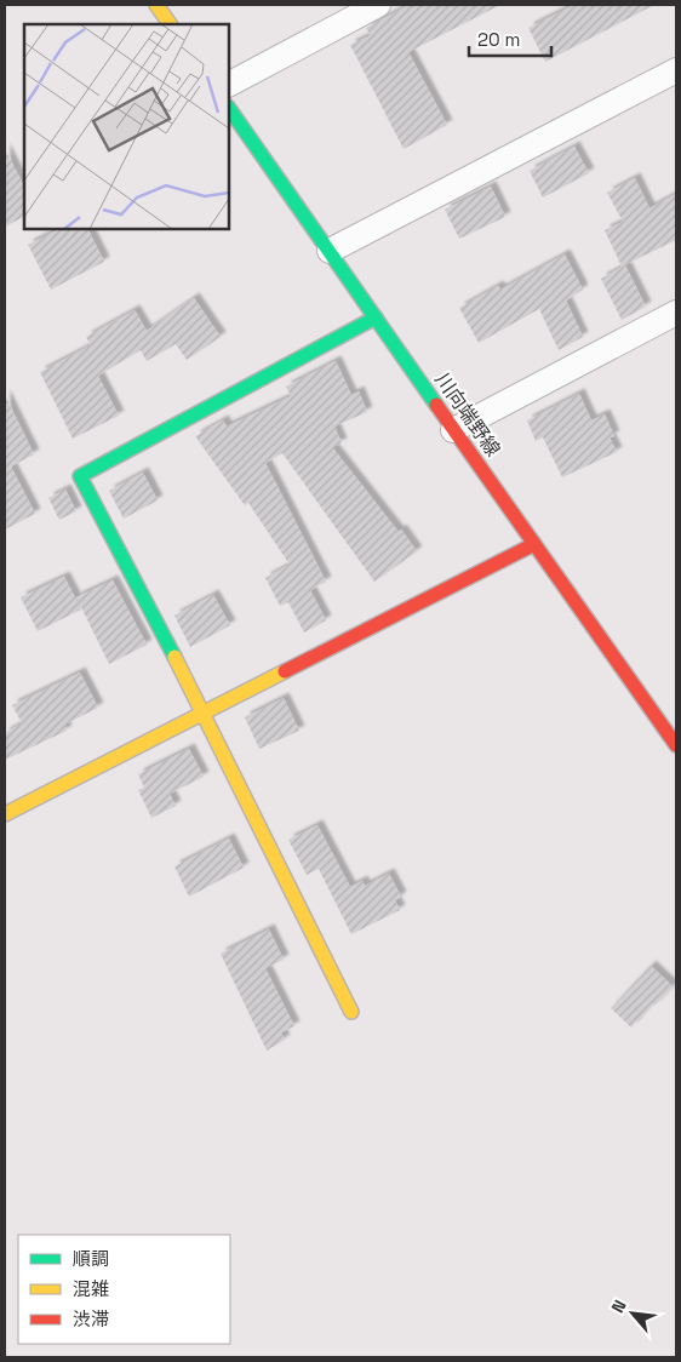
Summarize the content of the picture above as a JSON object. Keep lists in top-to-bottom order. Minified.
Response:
{"streets":{"street":["川向端野線"]},"legend":["順調","混雑","渋滞"],"scale_bar":"20 m","north":"top left"}
